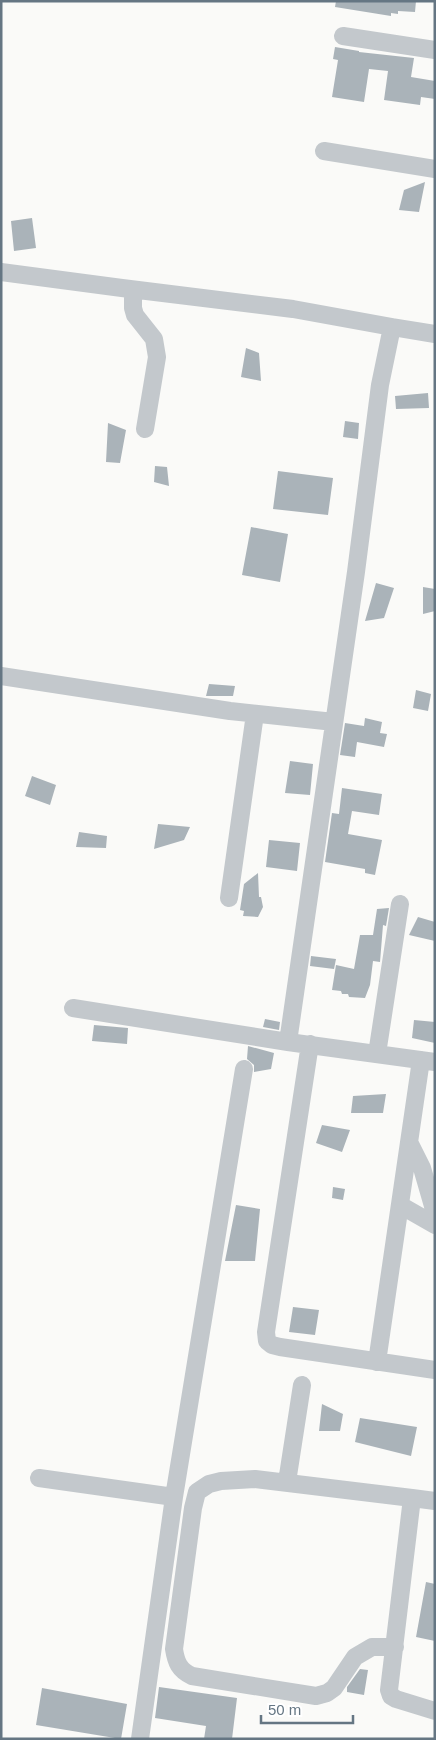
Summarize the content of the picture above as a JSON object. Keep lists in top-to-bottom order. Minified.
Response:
{"scale_bar":"50 m"}
